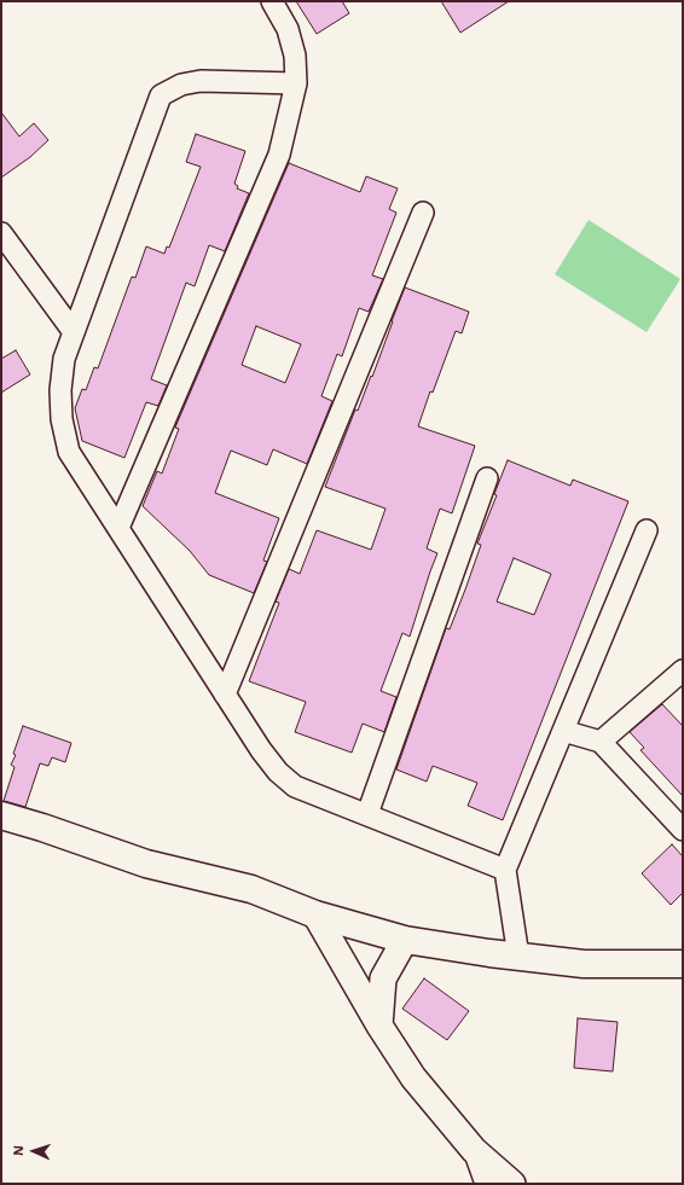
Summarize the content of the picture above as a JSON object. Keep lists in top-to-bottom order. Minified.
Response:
{"north":"left"}
